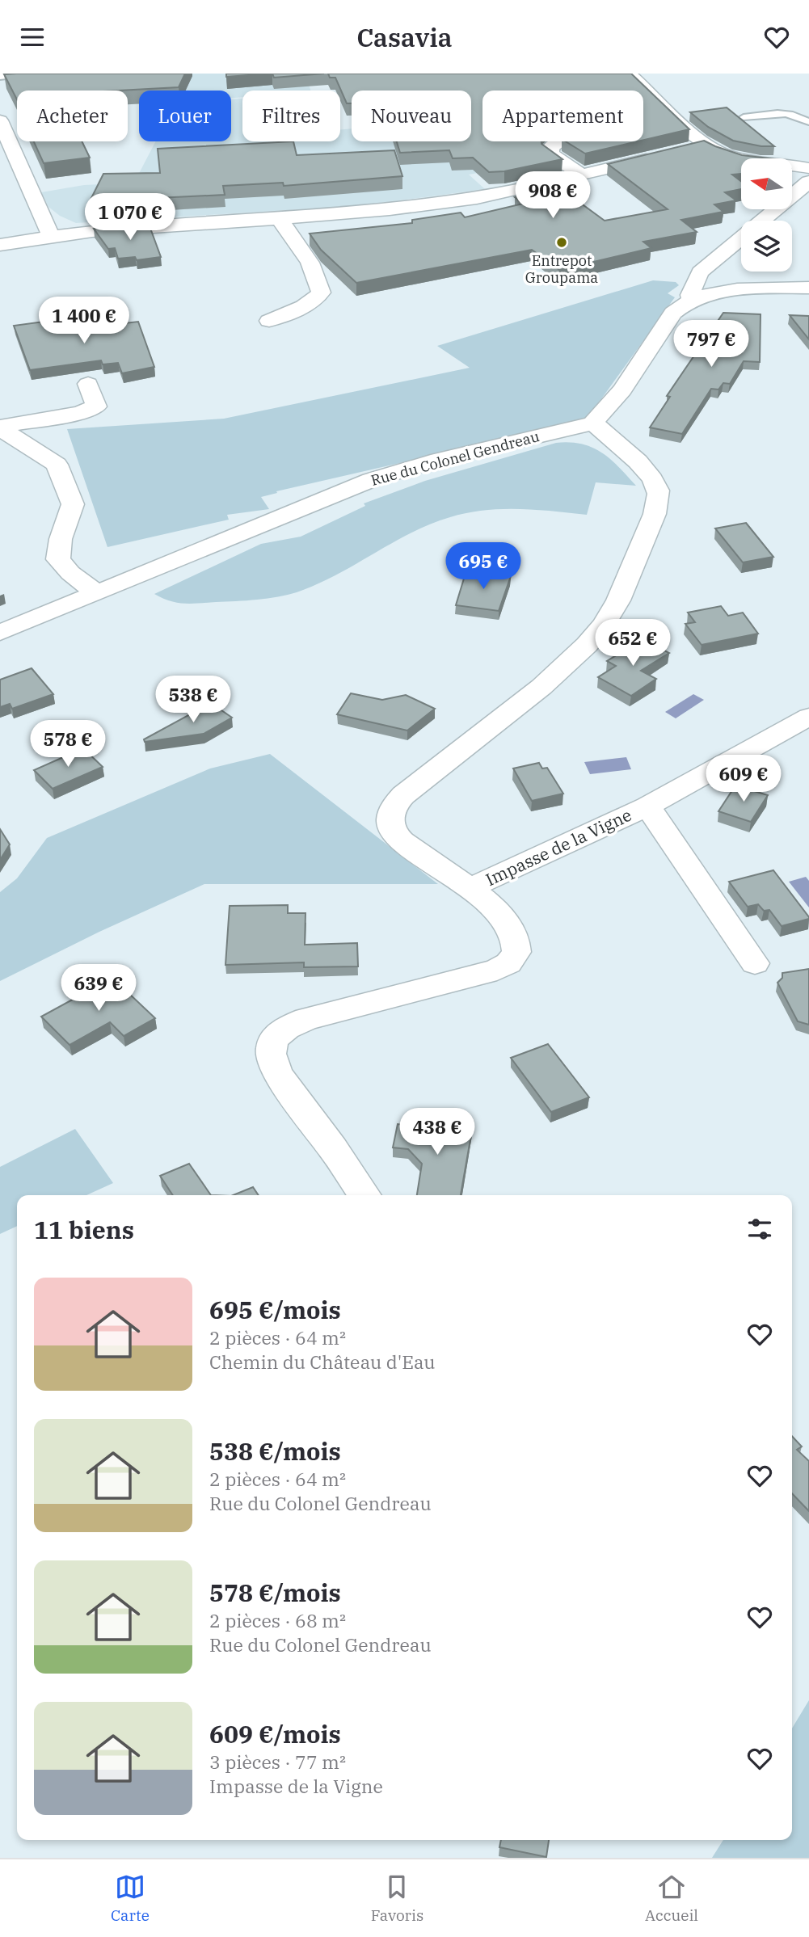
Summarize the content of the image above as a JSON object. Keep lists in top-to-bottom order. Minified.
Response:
{"streets":{"street":["Rue du Colonel Gendreau","Impasse de la Vigne"]},"places":["Entrepot Groupama"],"north":"left","page":{"header":"Casavia","chip":["Acheter","Louer","Filtres","Nouveau","Appartement"],"price":["908 €","1 070 €","1 400 €","797 €","695 €","652 €","538 €","578 €","609 €","639 €","438 €"],"heading":"11 biens","list":[{"name":"695 €/mois","note":"2 pièces · 64 m² · Chemin du Château d'Eau"},{"name":"538 €/mois","note":"2 pièces · 64 m² · Rue du Colonel Gendreau"},{"name":"578 €/mois","note":"2 pièces · 68 m² · Rue du Colonel Gendreau"},{"name":"609 €/mois","note":"3 pièces · 77 m² · Impasse de la Vigne"}],"tabs":["Carte","Favoris","Accueil"]}}
